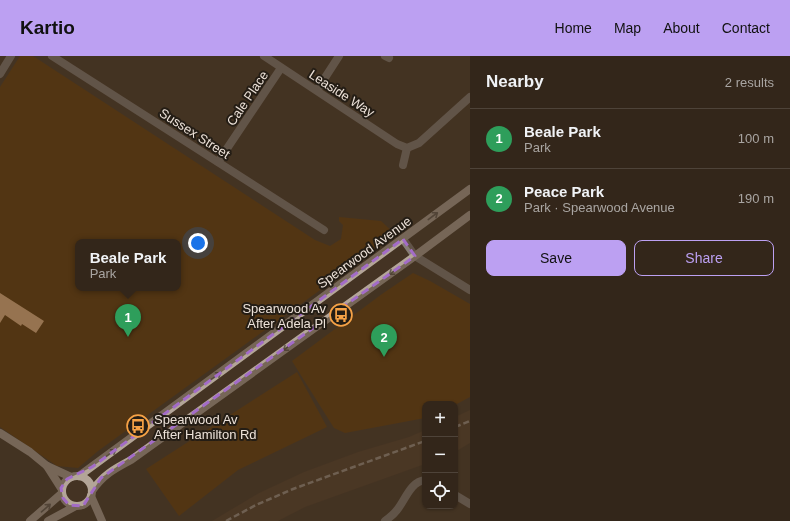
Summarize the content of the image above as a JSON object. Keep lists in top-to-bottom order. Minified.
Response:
{"streets":{"main road":["Spearwood Avenue"],"street":["Leaside Way","Cale Place","Sussex Street"]},"crossings":[["Leaside Way","Cale Place"],["Cale Place","Sussex Street"]],"places":{"bus stop":["Spearwood Av After Adela Pl","Spearwood Av After Hamilton Rd"]},"page":{"header":"Kartio","nav":["Home","Map","About","Contact"],"heading":["Nearby","2 results"],"list":[{"mark":"1","name":"Beale Park","note":"Park","value":"100 m"},{"mark":"2","name":"Peace Park","note":"Park · Spearwood Avenue","value":"190 m"}],"buttons":["Save","Share"],"popup":["Beale Park","Park"],"pins":["1","2"],"map_buttons":["+","−"]}}
